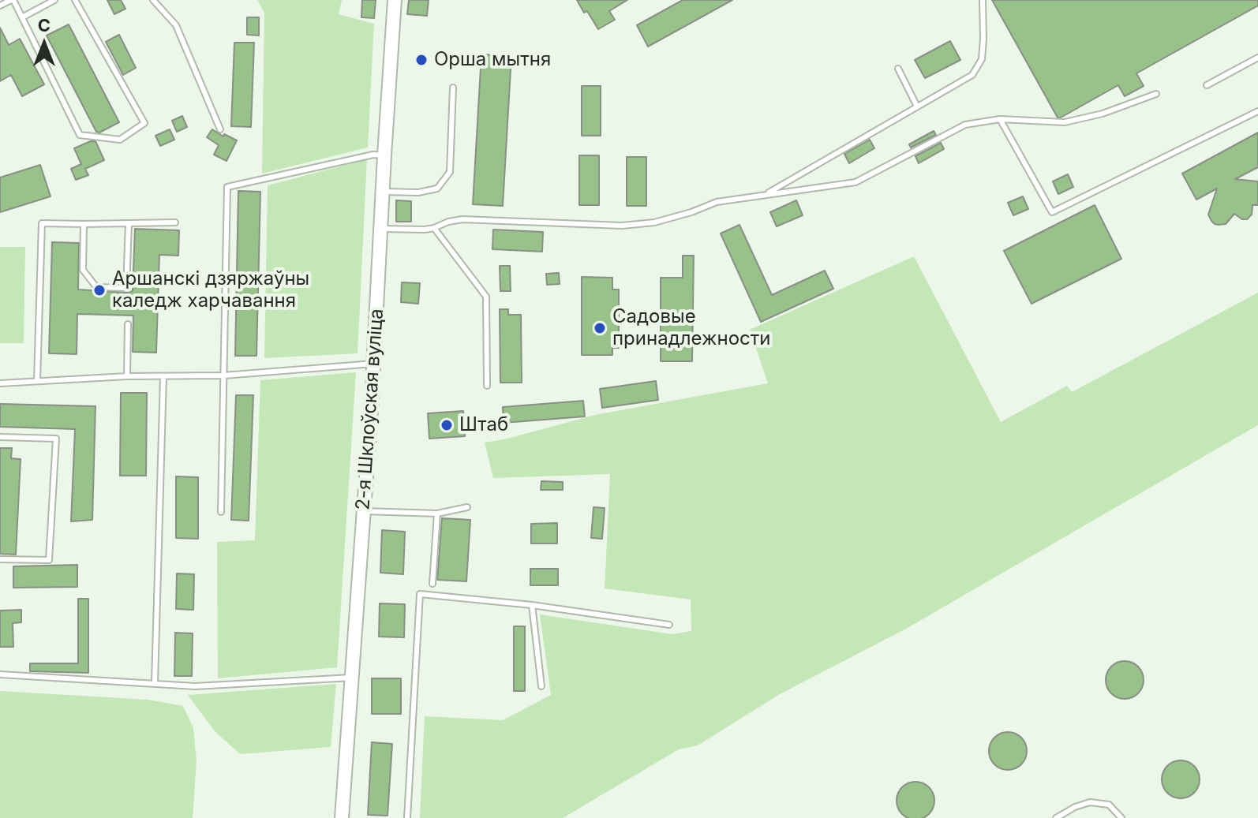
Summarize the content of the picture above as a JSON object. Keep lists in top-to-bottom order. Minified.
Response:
{"streets":{"street":["2-я Шклоўская вуліца"]},"places":["Орша мытня","Аршанскі дзяржаўны каледж харчавання","Садовые принадлежности","Штаб"],"north":"top"}
